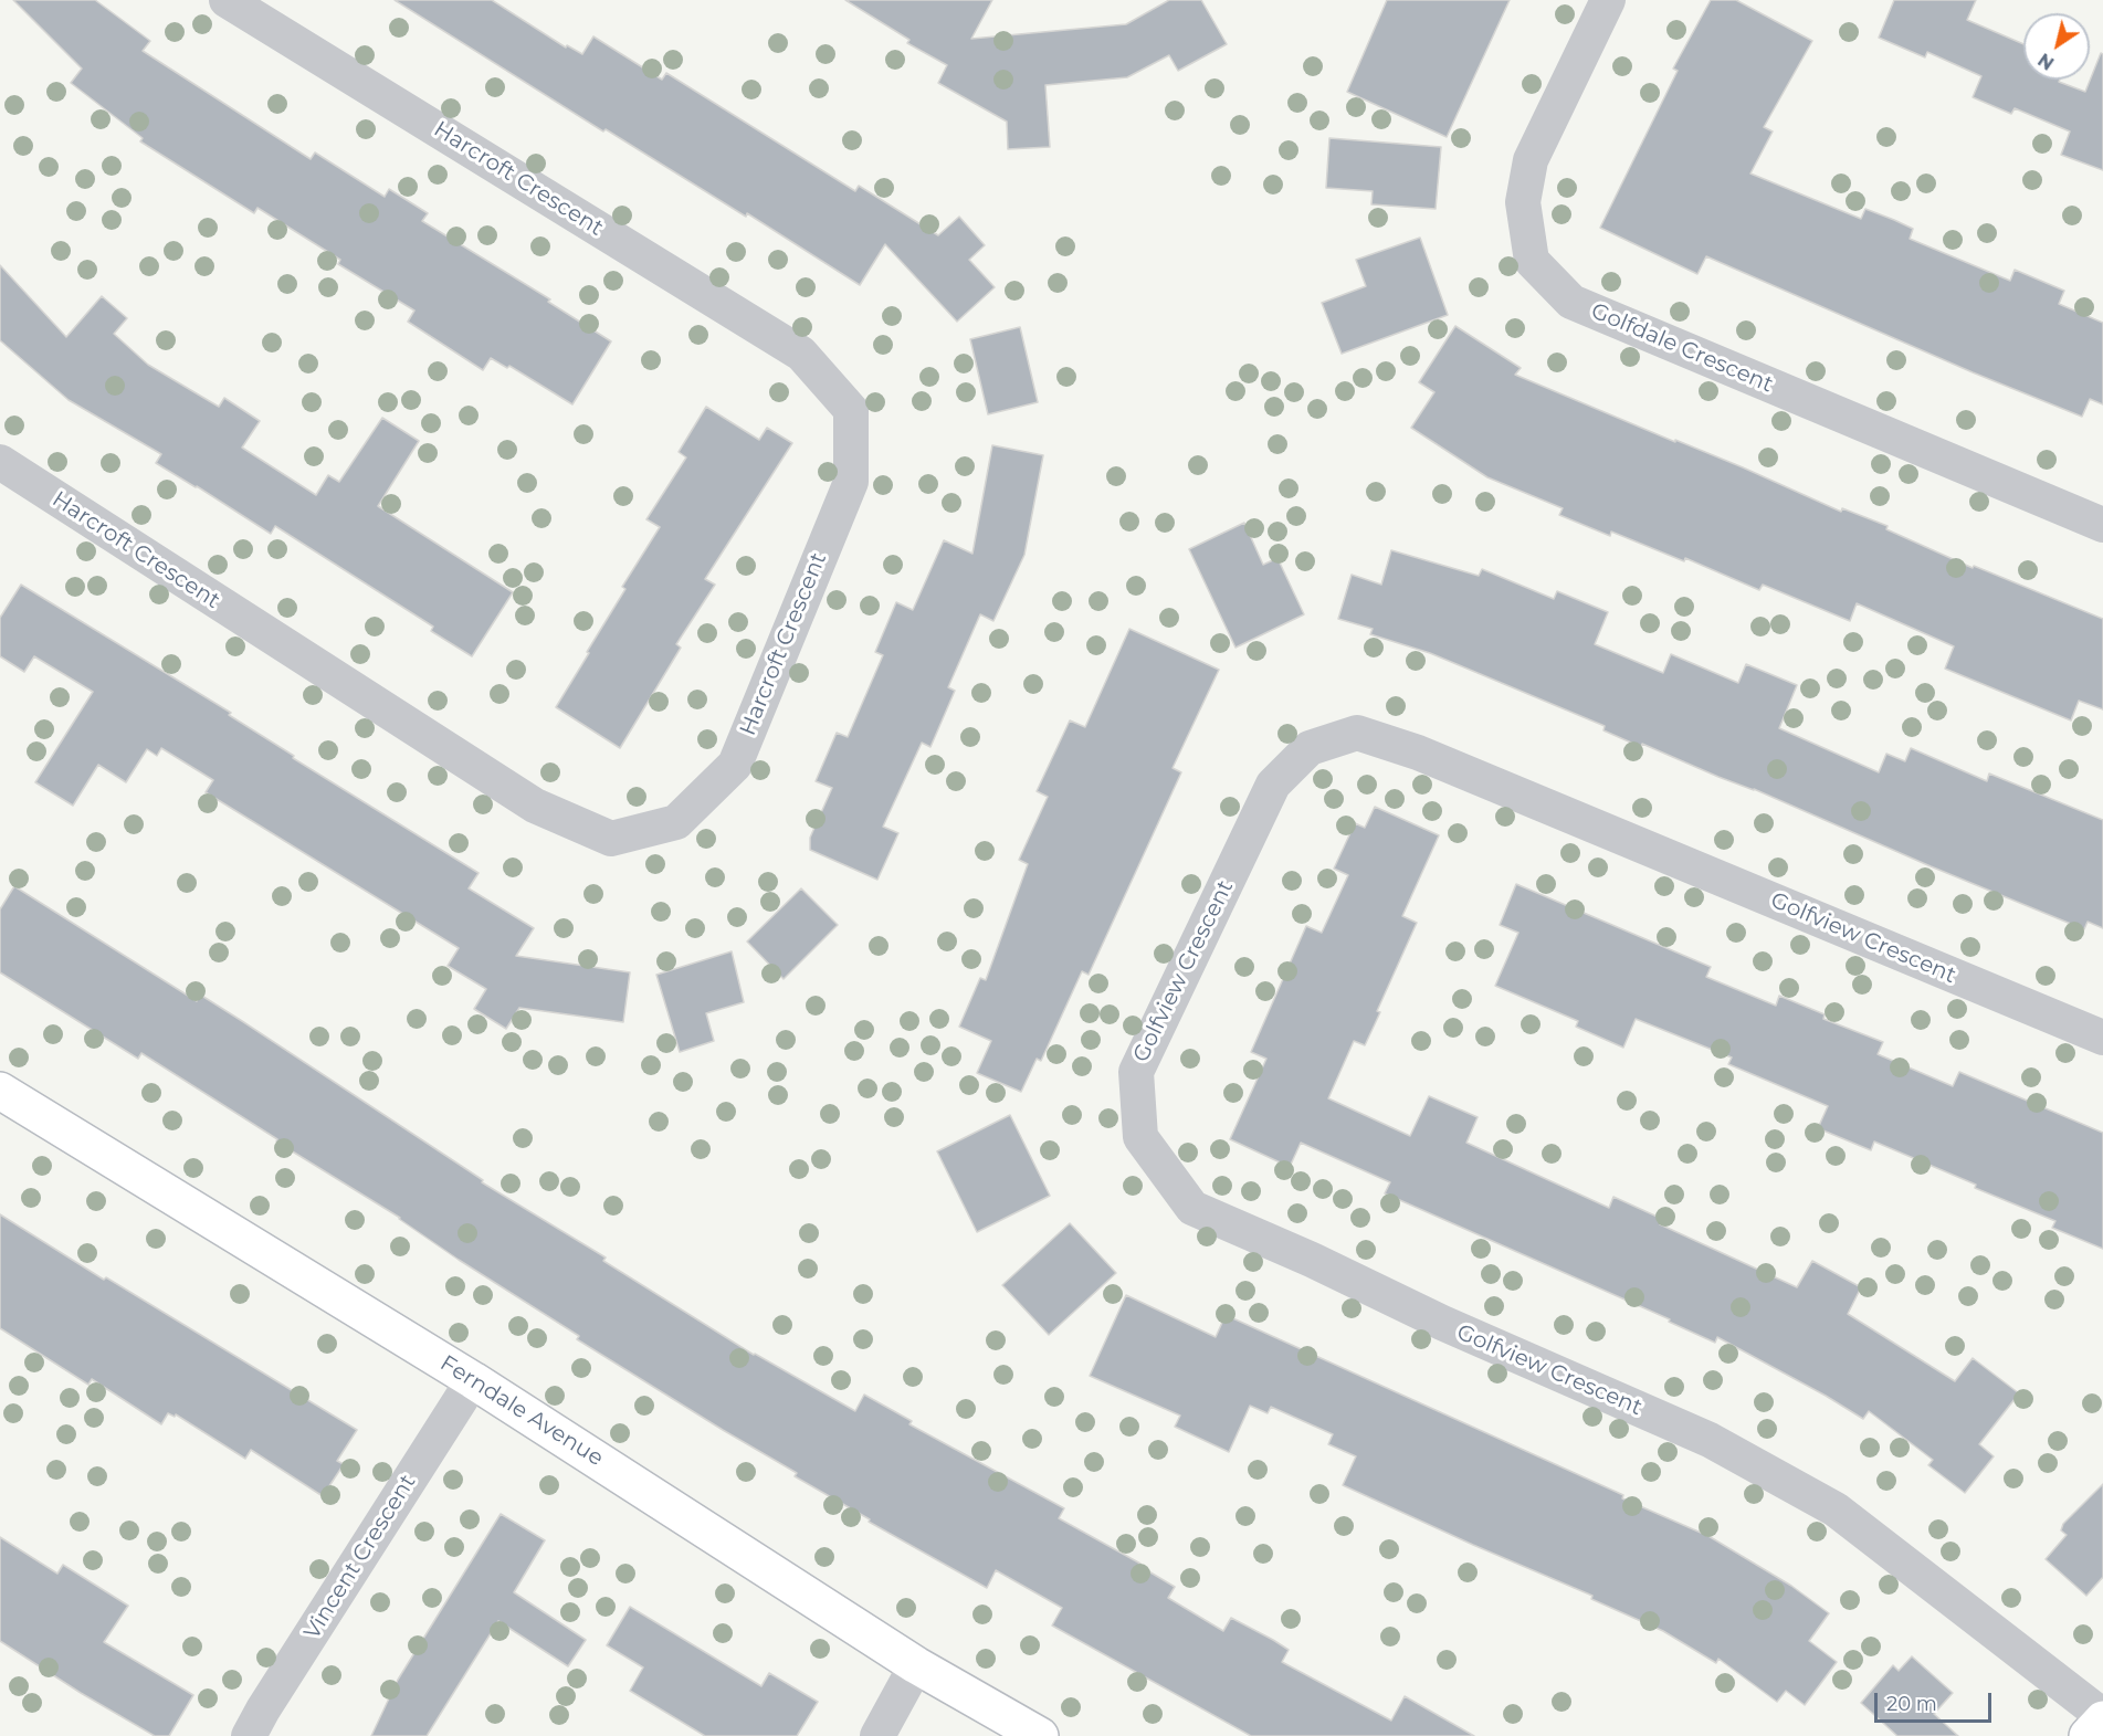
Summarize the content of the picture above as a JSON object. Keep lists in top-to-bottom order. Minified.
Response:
{"streets":{"street":["Harcroft Crescent","Golfdale Crescent","Golfview Crescent","Ferndale Avenue","Vincent Crescent"]},"crossings":[["Ferndale Avenue","Vincent Crescent"]],"scale_bar":"20 m","north":"bottom left"}
